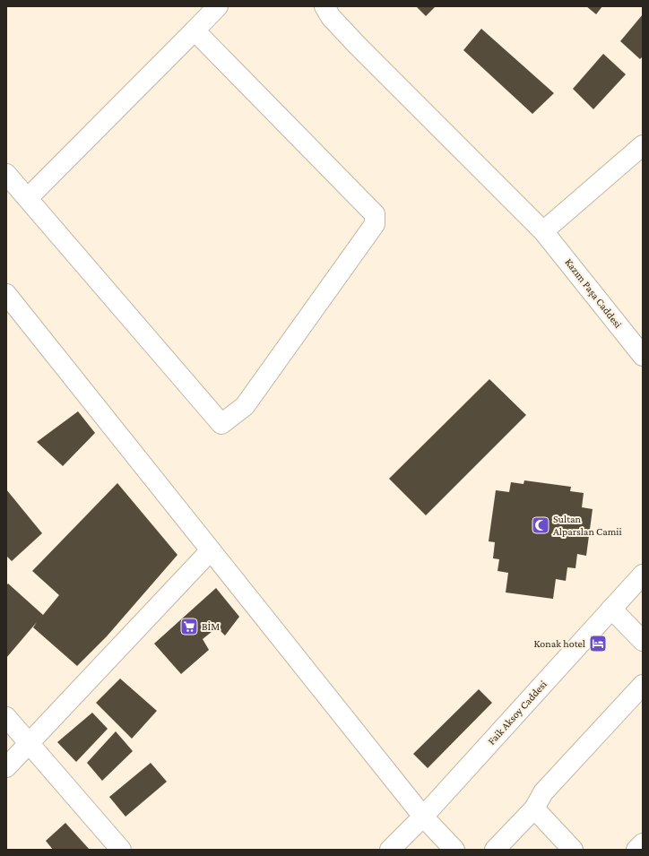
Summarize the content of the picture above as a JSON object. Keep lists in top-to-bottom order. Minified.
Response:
{"streets":{"street":["Kazım Paşa Caddesi","Faik Aksoy Caddesi"]},"places":{"mosque":["Sultan Alparslan Camii"],"supermarket":["BİM"],"hotel":["Konak hotel"]}}
